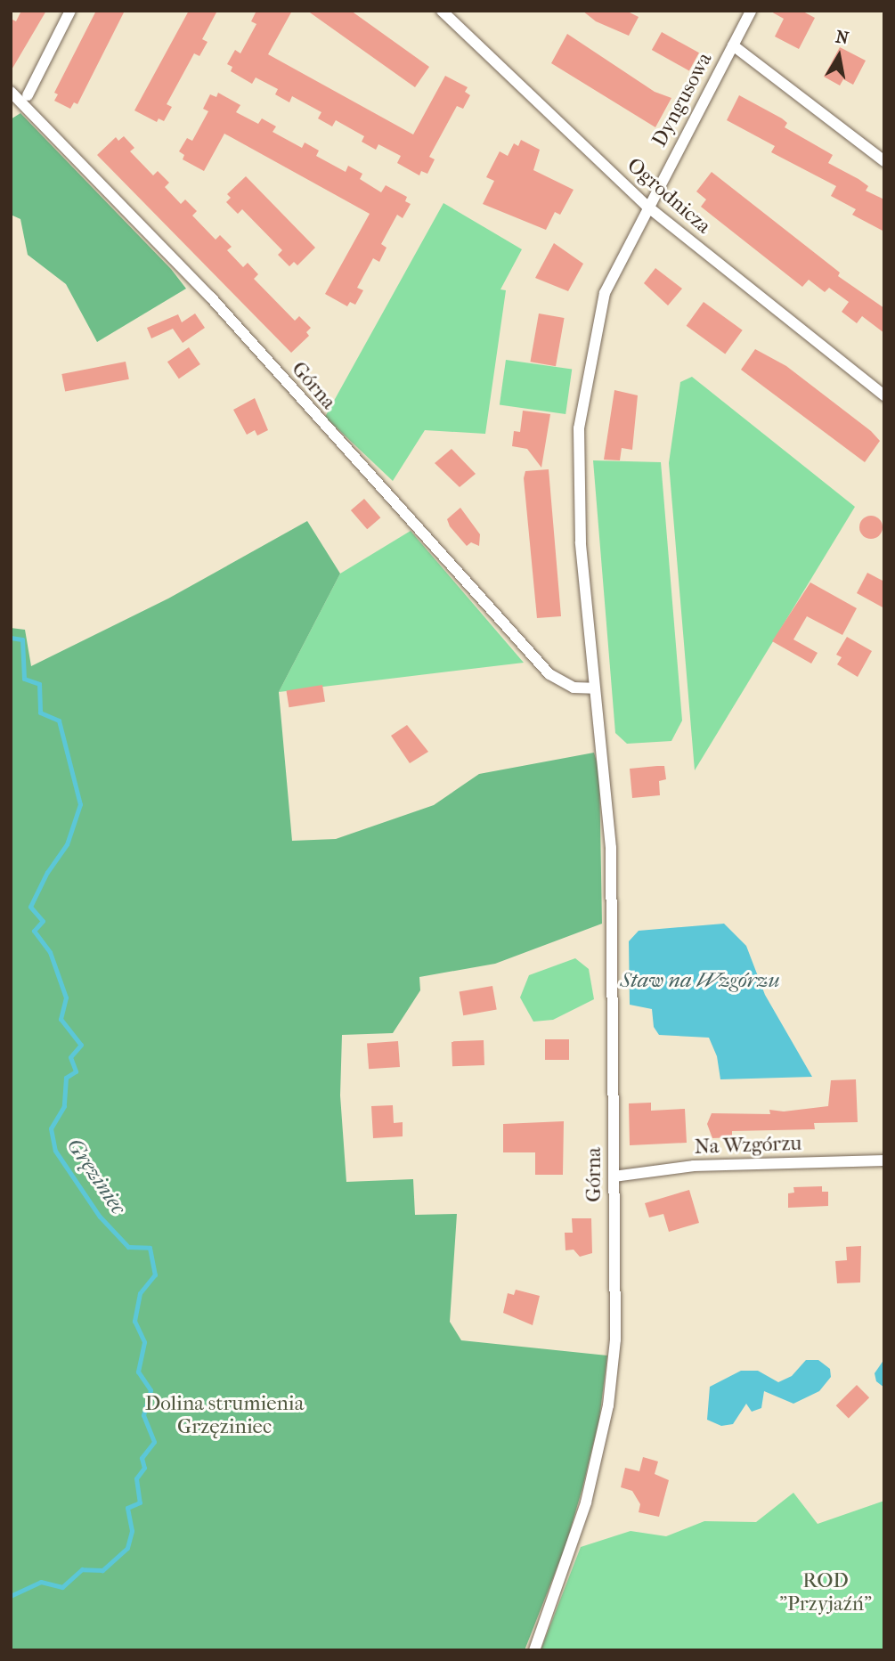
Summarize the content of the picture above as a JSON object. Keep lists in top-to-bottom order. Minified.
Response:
{"streets":{"street":["Dyngusowa","Ogrodnicza","Górna","Na Wzgórzu"]},"crossings":[["Dyngusowa","Ogrodnicza"],["Dyngusowa","Górna"],["Ogrodnicza","Górna"],["Górna","Na Wzgórzu"]],"water":["Staw na Wzgórzu","Gręziniec"],"parks":["Dolina strumienia Grzęziniec","ROD \"Przyjaźń\""],"north":"top"}
